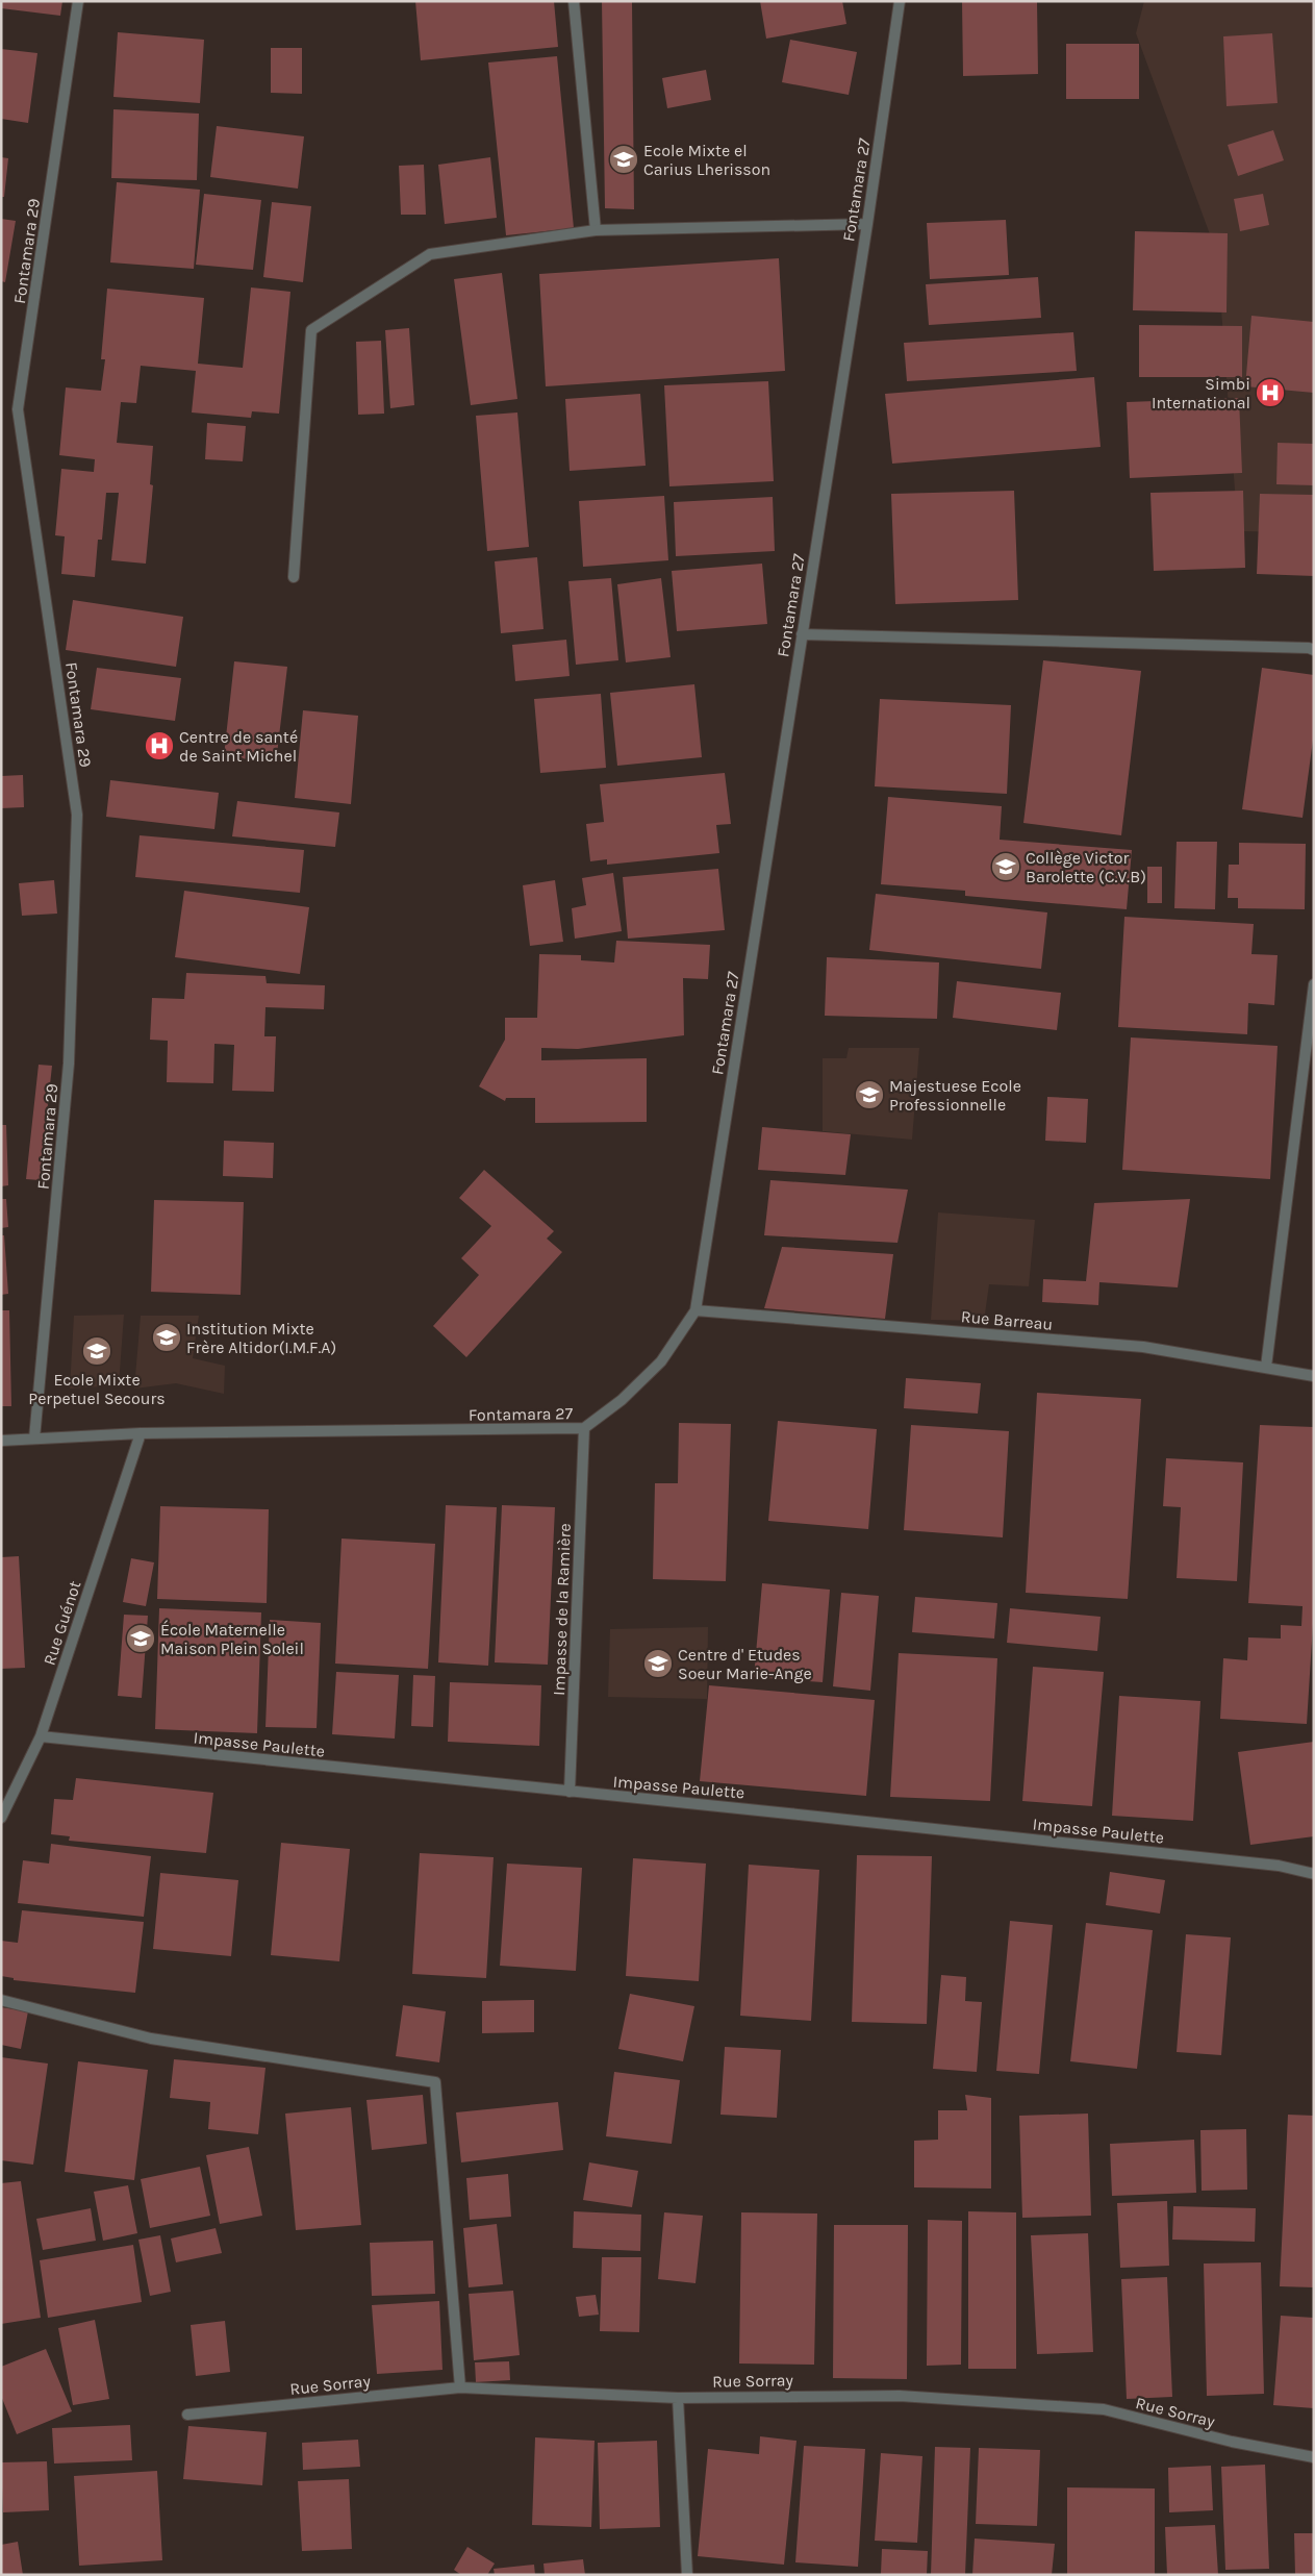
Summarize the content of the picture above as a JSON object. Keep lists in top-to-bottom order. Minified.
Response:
{"streets":{"street":["Fontamara 27","Fontamara 29","Rue Barreau","Impasse de la Ramière","Rue Guénot","Impasse Paulette","Rue Sorray"]},"crossings":[["Fontamara 27","Fontamara 29"],["Fontamara 27","Rue Barreau"],["Fontamara 27","Impasse de la Ramière"],["Fontamara 27","Rue Guénot"],["Impasse de la Ramière","Impasse Paulette"],["Rue Guénot","Impasse Paulette"]],"places":{"school or university":["Ecole Mixte el Carius Lherisson","Collège Victor Barolette (C.V.B)","Majestuese Ecole Professionnelle","Institution Mixte Frère Altidor(I.M.F.A)","Ecole Mixte Perpetuel Secours","École Maternelle Maison Plein Soleil","Centre d' Etudes Soeur Marie-Ange"],"hospital":["Simbi International","Centre de santé de Saint Michel"]}}
